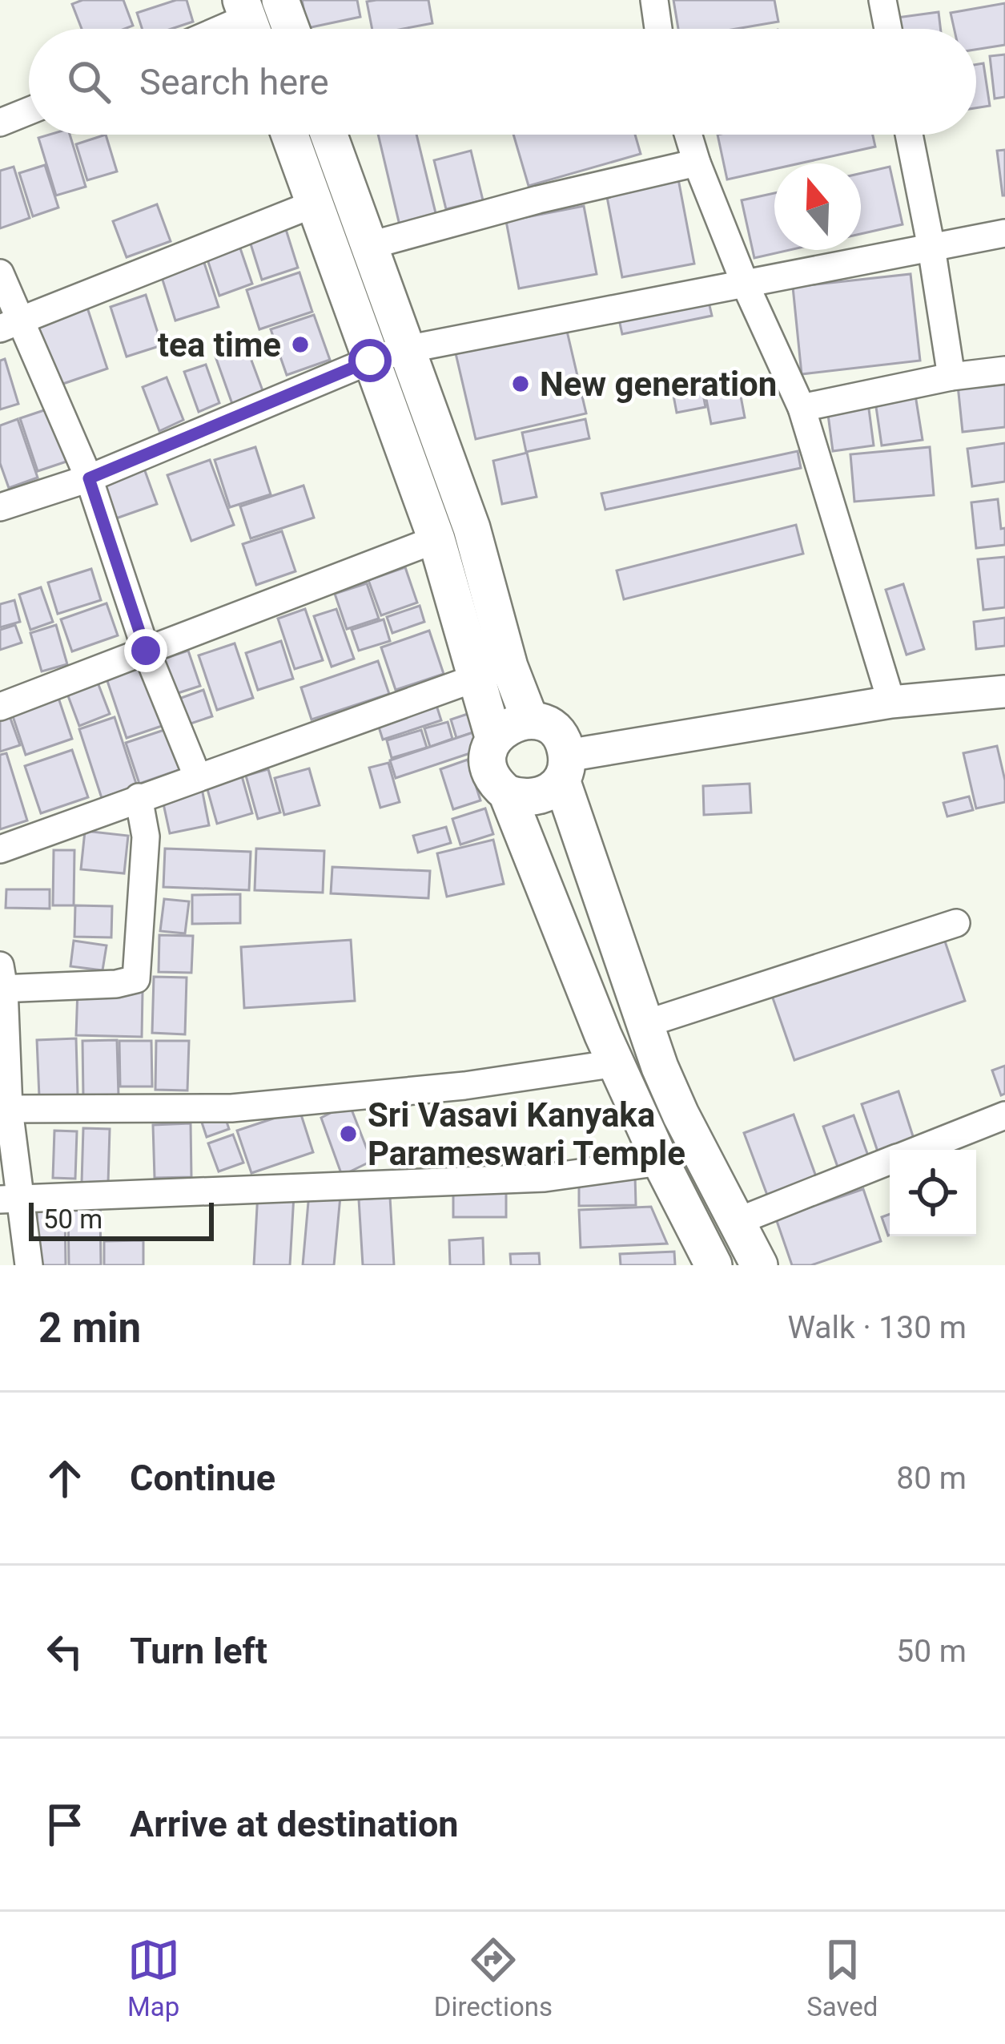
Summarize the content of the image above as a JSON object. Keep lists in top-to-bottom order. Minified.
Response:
{"places":["tea time","New generation","Sri Vasavi Kanyaka Parameswari Temple"],"scale_bar":"50 m","north":"top","page":{"search":"Search here","scale":"50 m","heading":["2 min","Walk · 130 m"],"list":[["Continue","80 m"],["Turn left","50 m"],"Arrive at destination"],"nav":["Map","Directions","Saved"]}}
